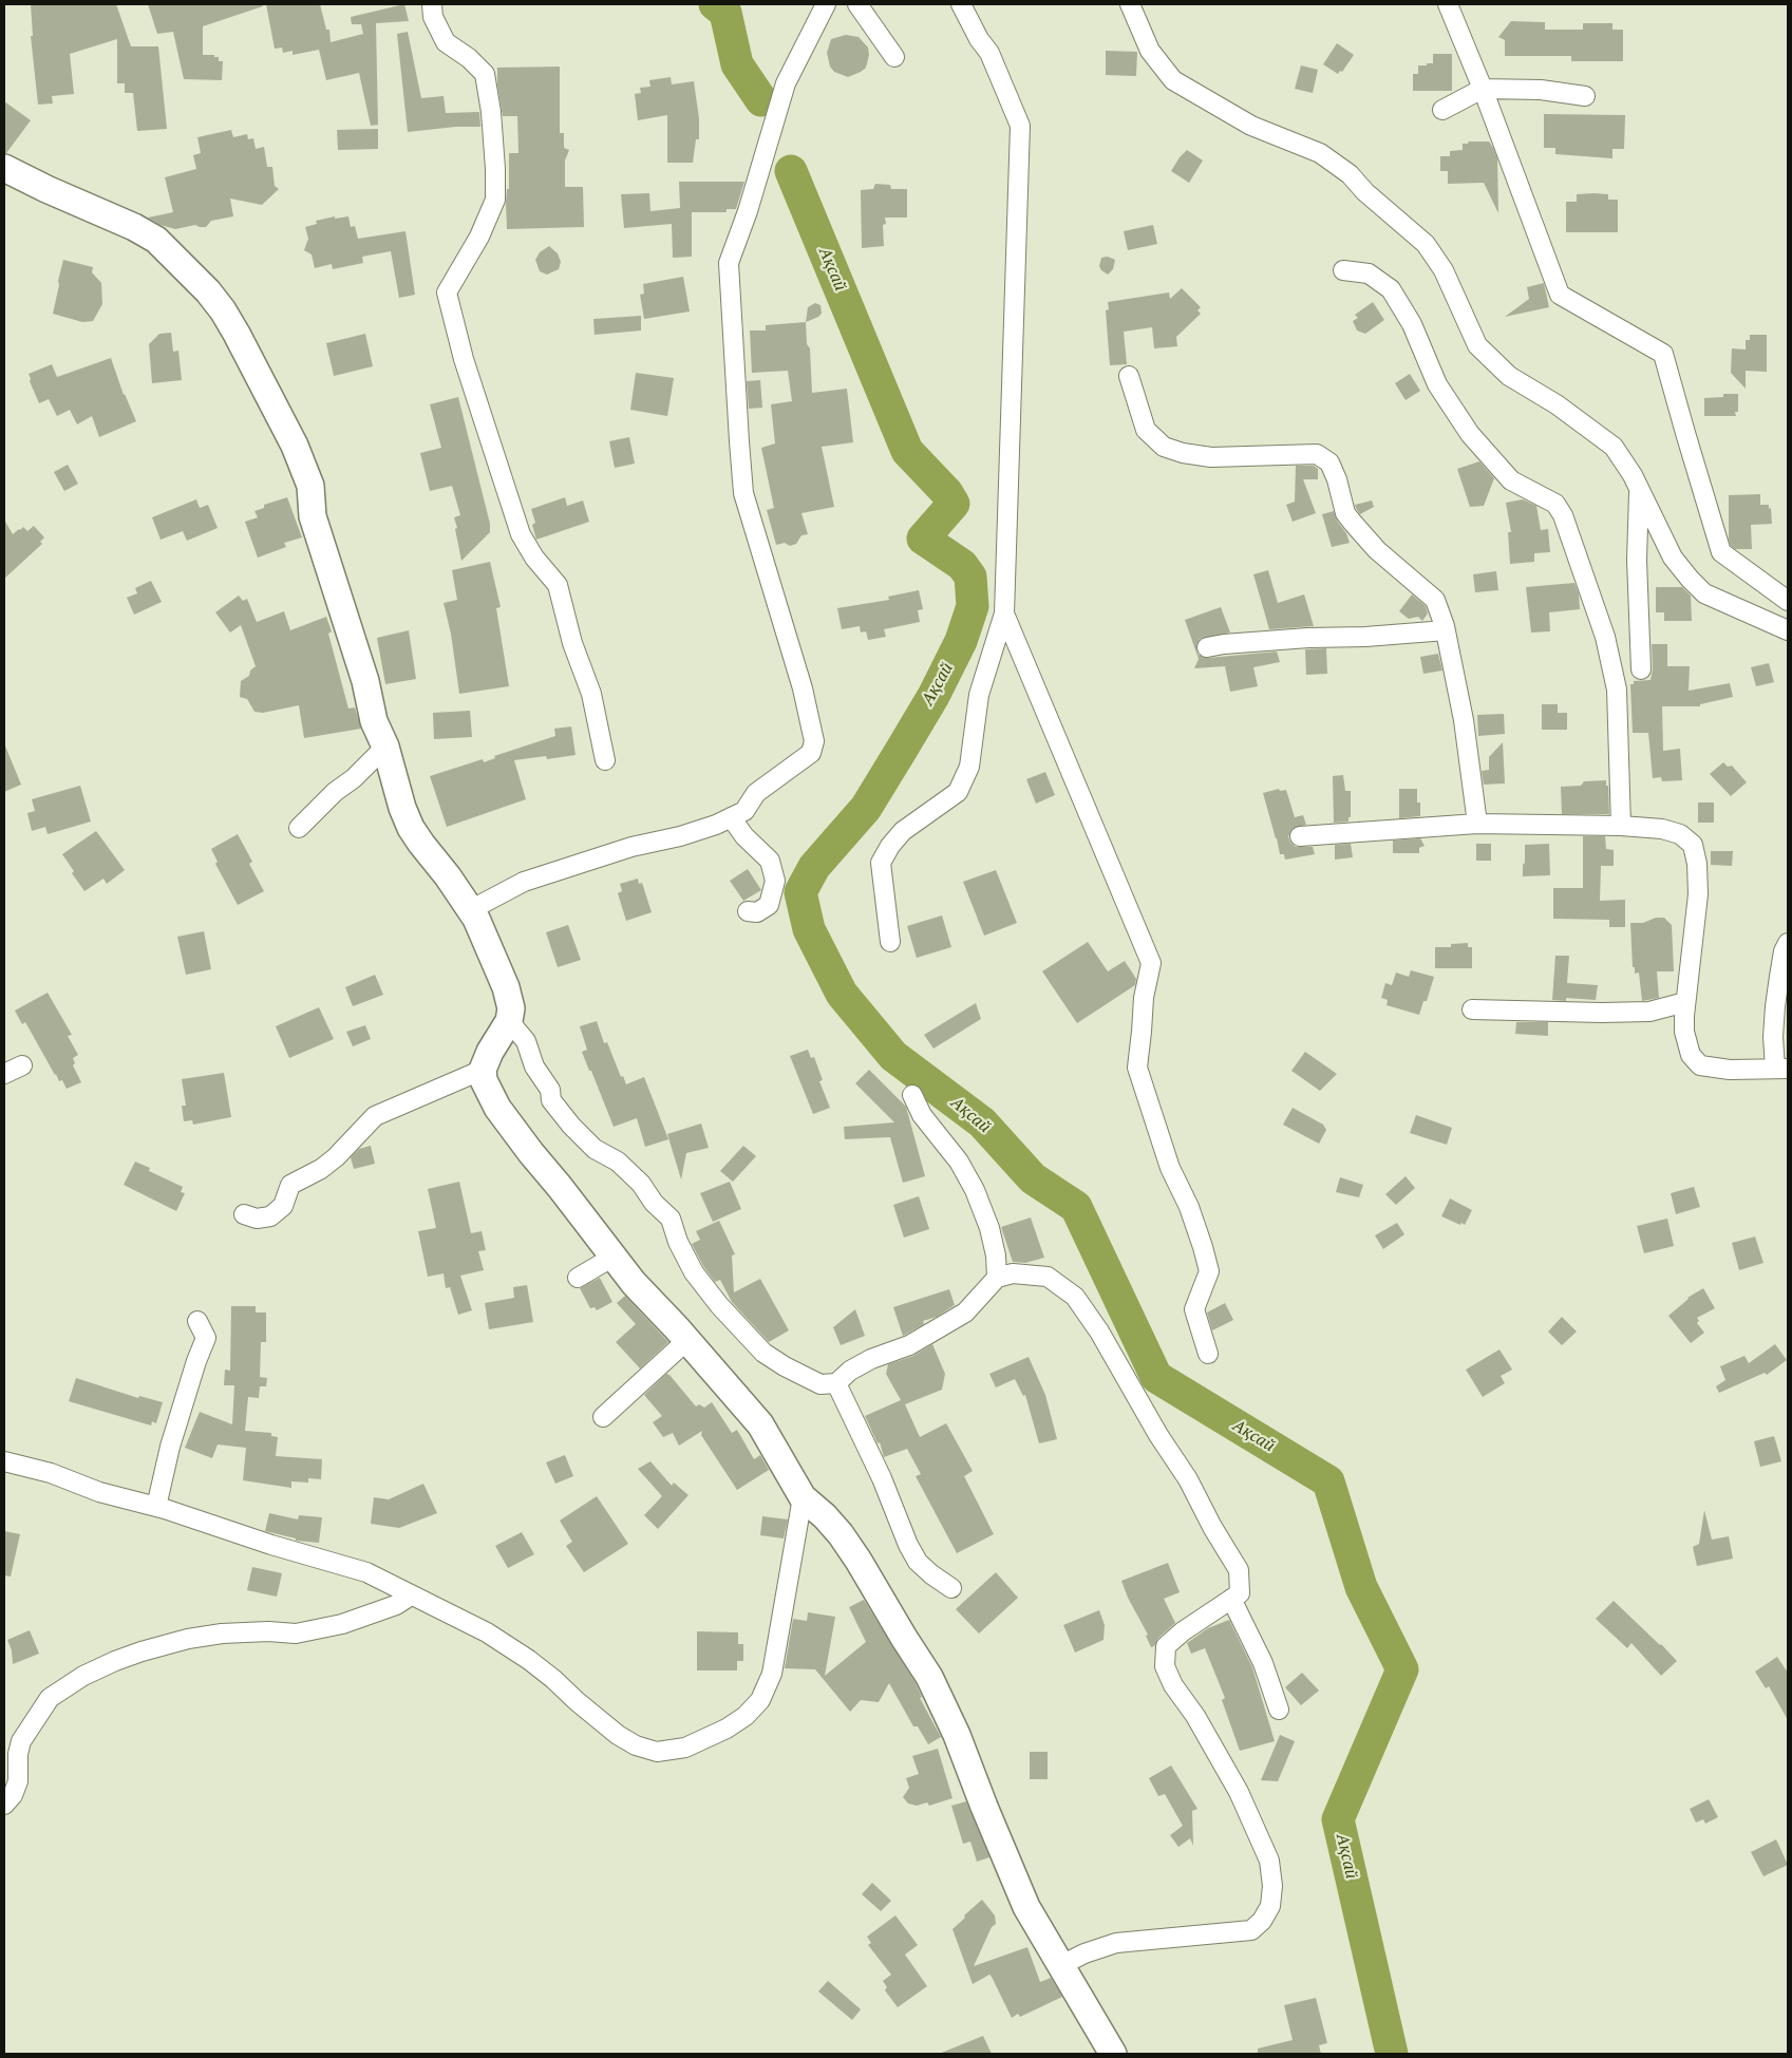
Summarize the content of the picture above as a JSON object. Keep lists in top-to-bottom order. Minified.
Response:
{"water":["Ақсай"]}
